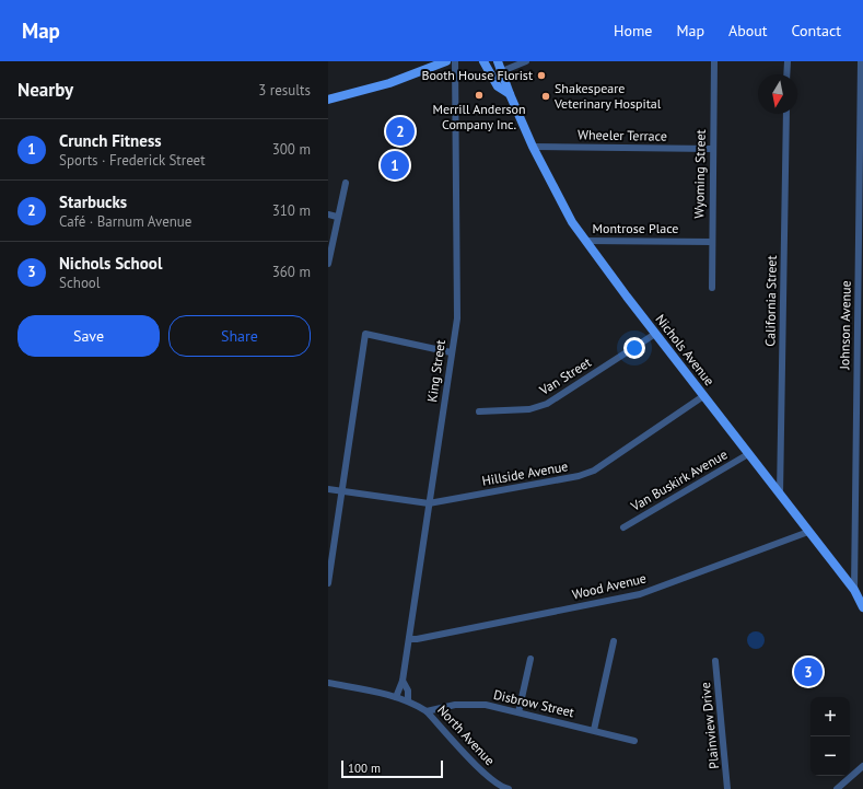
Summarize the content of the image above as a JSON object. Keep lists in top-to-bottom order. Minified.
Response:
{"streets":{"main road":["Nichols Avenue"],"street":["Wheeler Terrace","Wyoming Street","Montrose Place","California Street","Johnson Avenue","King Street","Van Street","Hillside Avenue","Van Buskirk Avenue","Wood Avenue","Disbrow Street","Plainview Drive","North Avenue"]},"crossings":[["Wheeler Terrace","Wyoming Street"],["Wheeler Terrace","Nichols Avenue"],["Wyoming Street","Montrose Place"],["Montrose Place","Nichols Avenue"],["California Street","Nichols Avenue"],["Johnson Avenue","Nichols Avenue"],["Nichols Avenue","Van Street"],["Nichols Avenue","Hillside Avenue"],["Nichols Avenue","Van Buskirk Avenue"],["Nichols Avenue","Wood Avenue"],["King Street","Hillside Avenue"],["King Street","Wood Avenue"],["King Street","North Avenue"],["Disbrow Street","North Avenue"]],"places":["Booth House Florist","Merrill Anderson Company Inc.","Shakespeare Veterinary Hospital"],"scale_bar":"100 m","north":"bottom","page":{"header":"Map","nav":["Home","Map","About","Contact"],"heading":["Nearby","3 results"],"pins":["2","1","3"],"list":[{"mark":"1","name":"Crunch Fitness","note":"Sports · Frederick Street","value":"300 m"},{"mark":"2","name":"Starbucks","note":"Café · Barnum Avenue","value":"310 m"},{"mark":"3","name":"Nichols School","note":"School","value":"360 m"}],"buttons":["Save","Share"],"map_buttons":["+","−"],"scale":"100 m"}}
